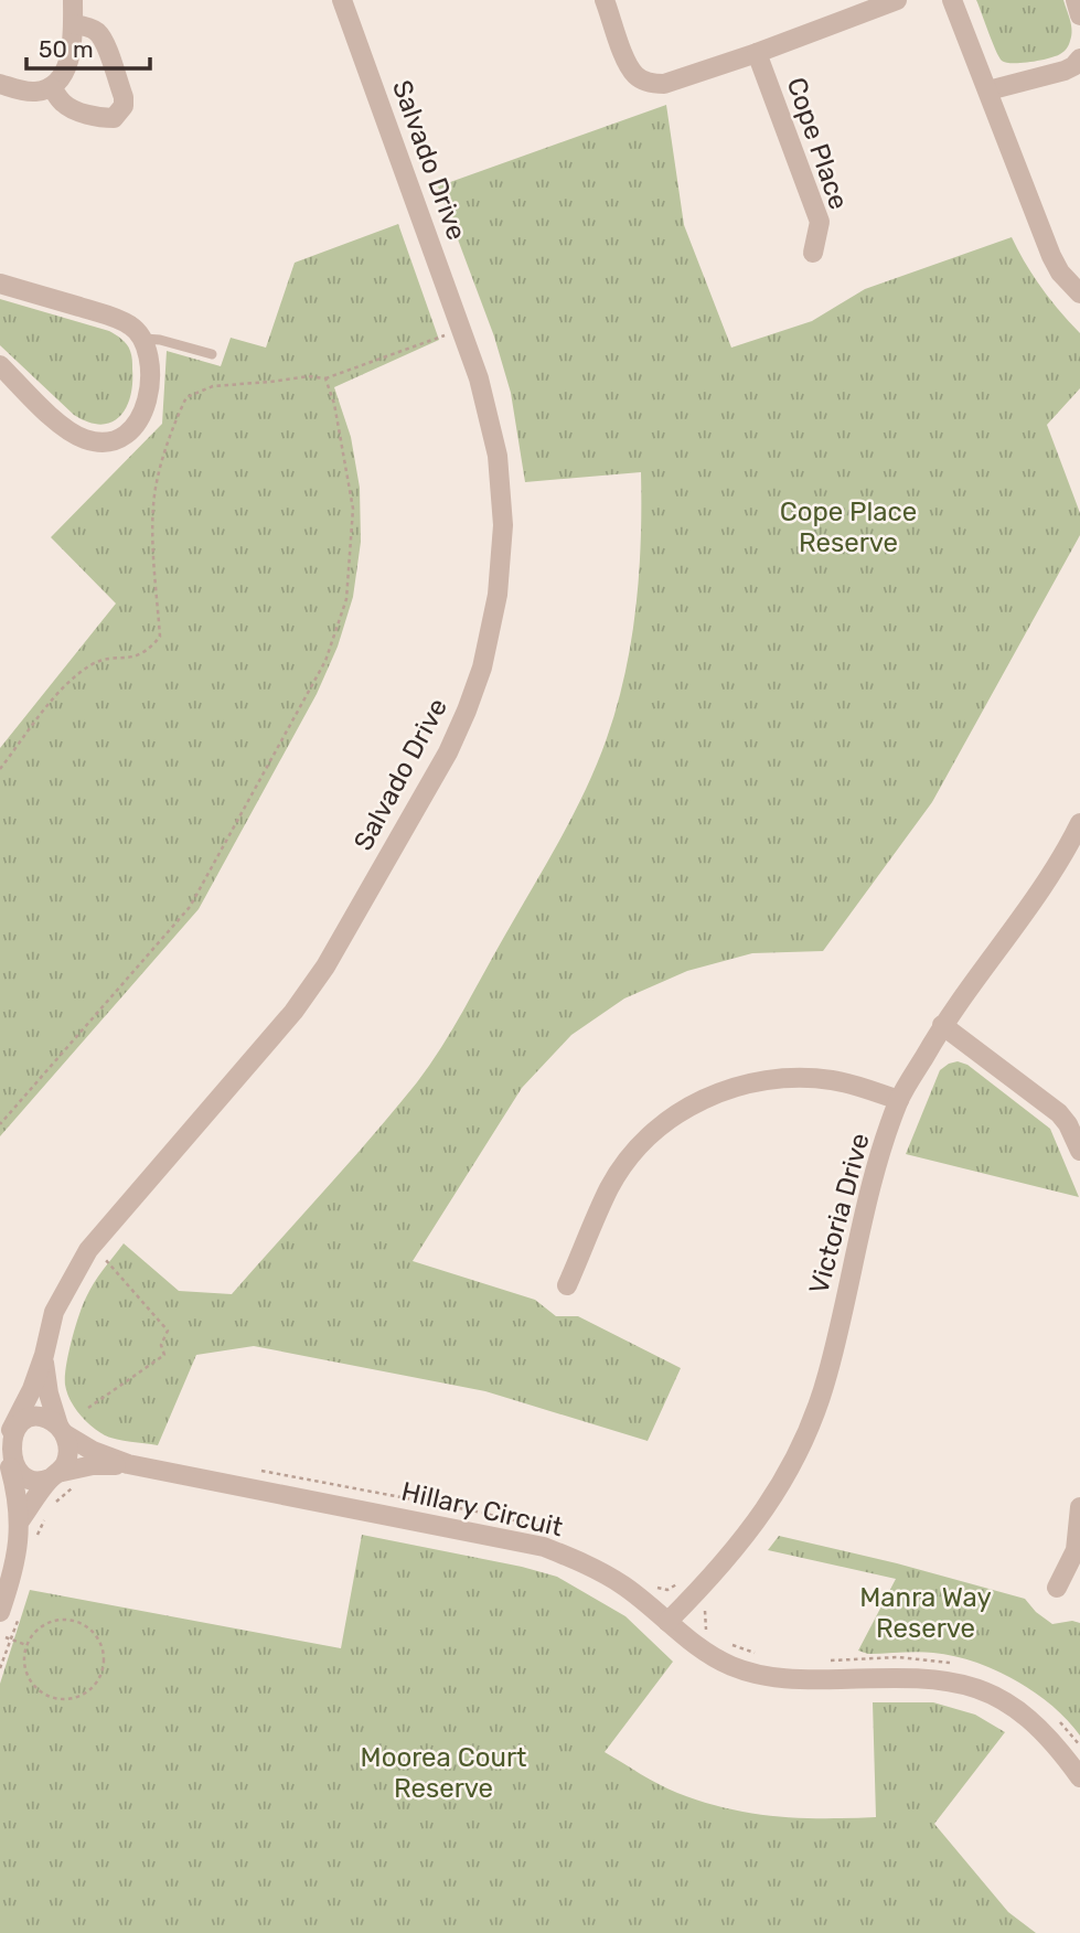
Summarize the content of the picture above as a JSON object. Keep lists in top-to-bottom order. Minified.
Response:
{"streets":{"street":["Cope Place","Salvado Drive","Victoria Drive","Hillary Circuit"]},"crossings":[["Salvado Drive","Hillary Circuit"],["Victoria Drive","Hillary Circuit"]],"parks":["Cope Place Reserve","Manra Way Reserve","Moorea Court Reserve"],"scale_bar":"50 m"}
